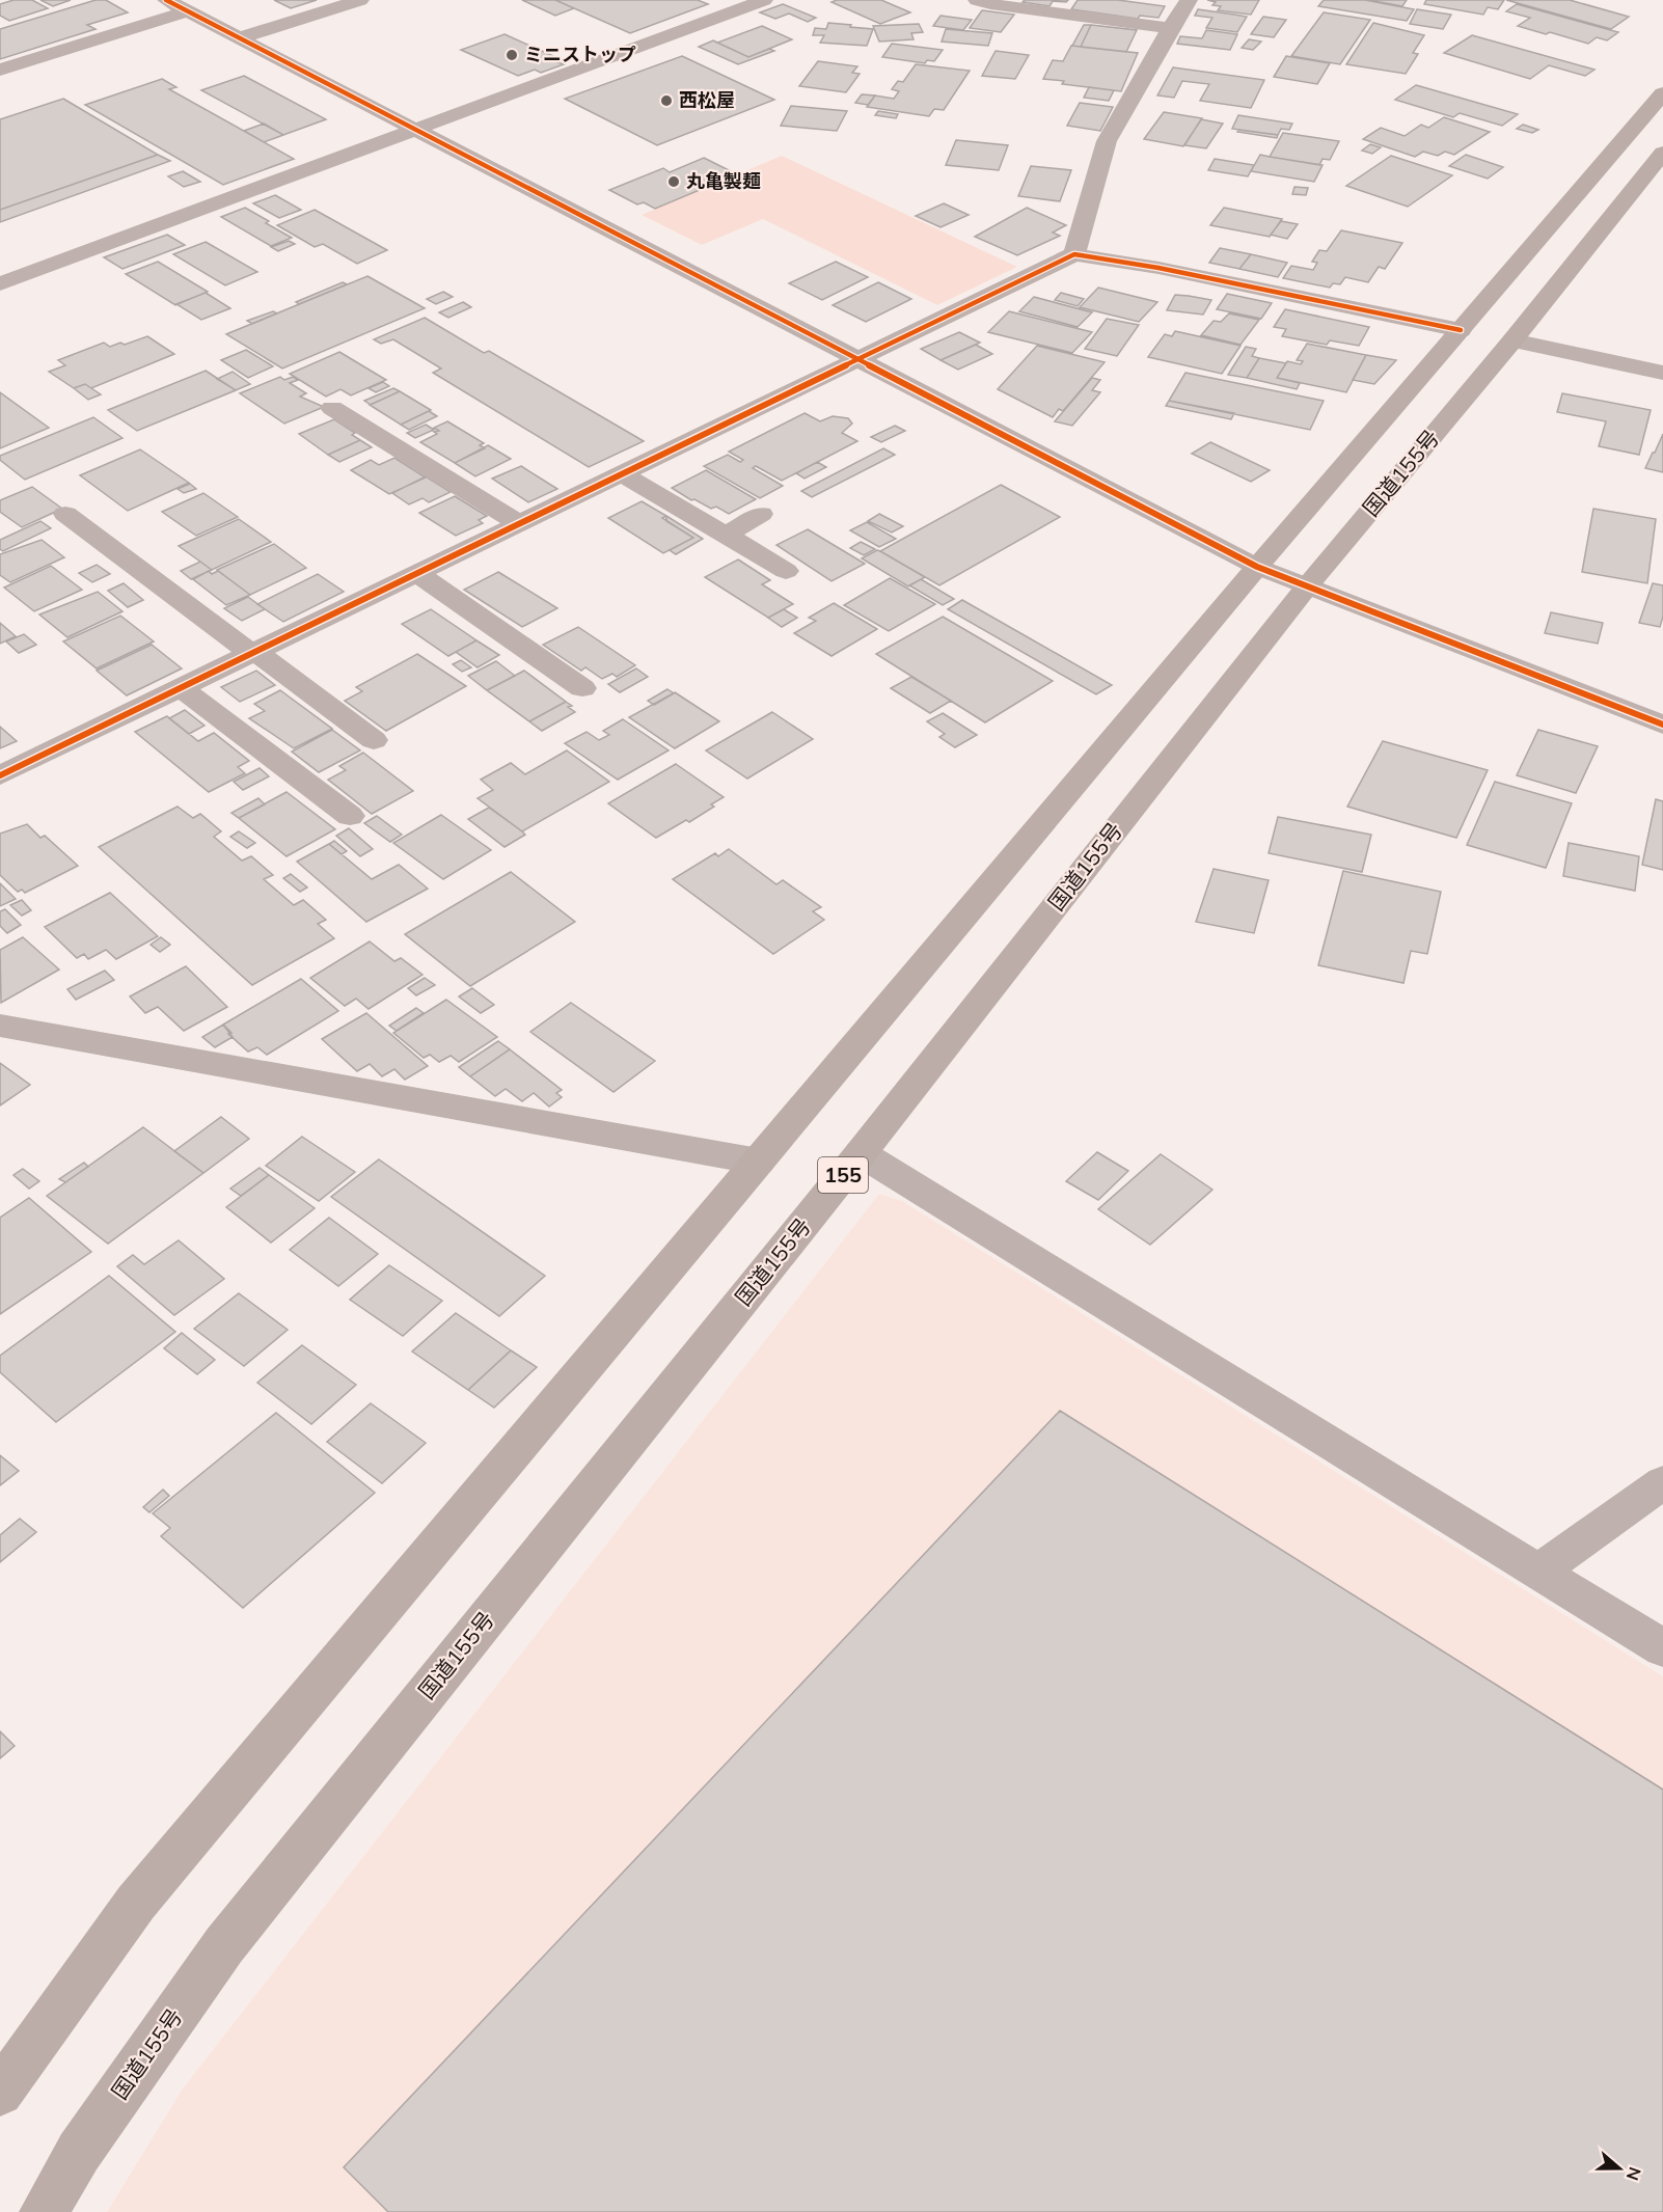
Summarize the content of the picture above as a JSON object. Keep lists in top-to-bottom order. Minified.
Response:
{"streets":{"highway":["国道155号","155"]},"places":["ミニストップ","西松屋","丸亀製麺"],"north":"right"}
